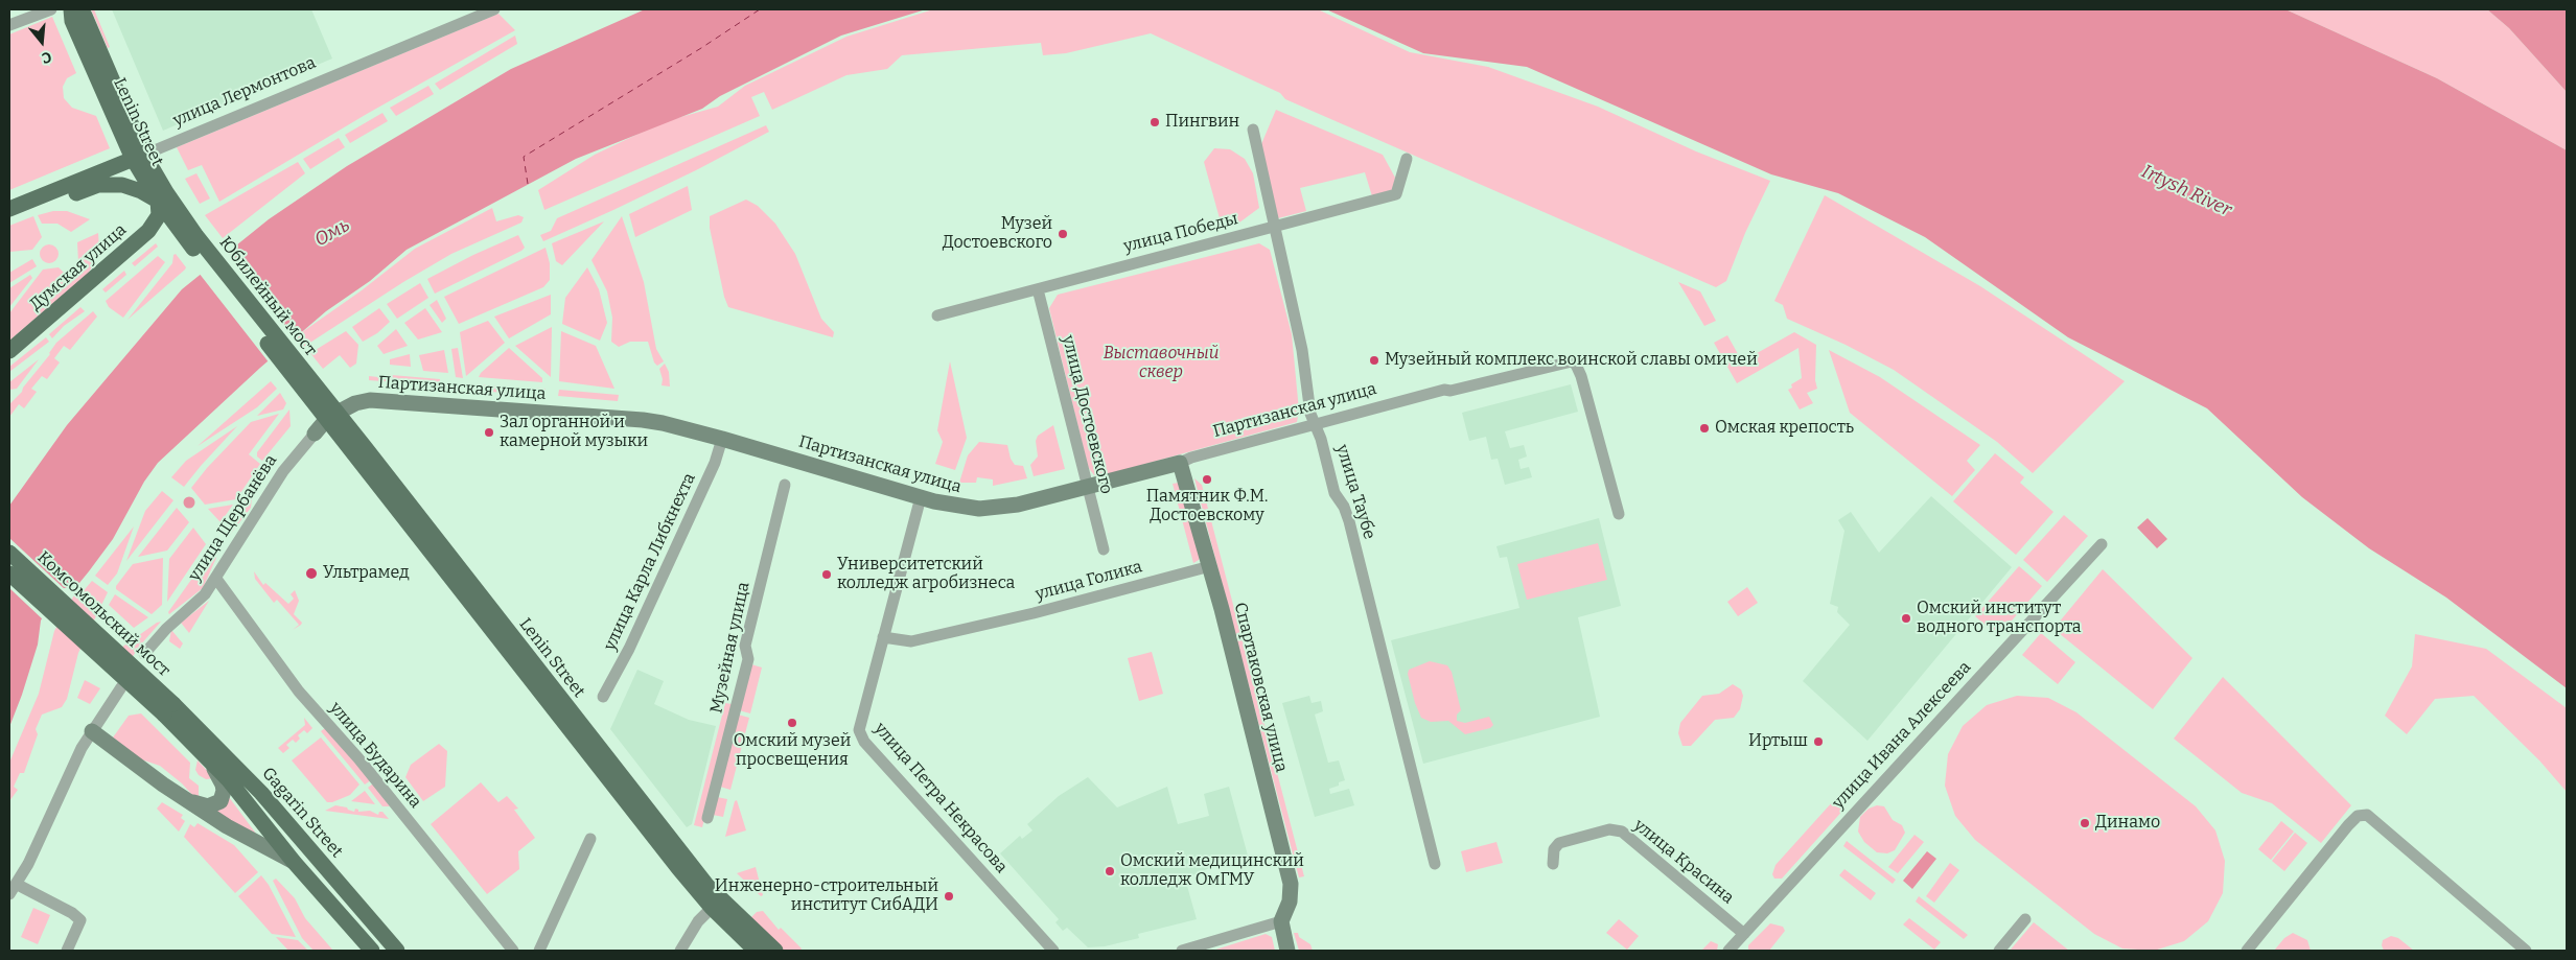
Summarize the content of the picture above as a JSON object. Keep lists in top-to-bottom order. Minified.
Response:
{"streets":{"main road":["улица Лермонтова","Lenin Street","Думская улица","Юбилейный мост","Комсомольский мост","Gagarin Street"],"street":["улица Победы","Партизанская улица","улица Достоевского","улица Таубе","улица Щербанёва","улица Карла Либкнехта","улица Голика","Музейная улица","Спартаковская улица","улица Ивана Алексеева","улица Бударина","улица Петра Некрасова","улица Красина"]},"crossings":[["улица Лермонтова","Lenin Street"],["Lenin Street","Юбилейный мост"],["Lenin Street","Партизанская улица"],["Lenin Street","улица Щербанёва"],["улица Победы","улица Достоевского"],["улица Победы","улица Таубе"],["Партизанская улица","улица Достоевского"],["Партизанская улица","улица Таубе"],["Партизанская улица","улица Щербанёва"],["Партизанская улица","улица Карла Либкнехта"],["Партизанская улица","Спартаковская улица"],["Партизанская улица","улица Петра Некрасова"],["улица Щербанёва","улица Бударина"],["улица Голика","Спартаковская улица"],["улица Голика","улица Петра Некрасова"],["Комсомольский мост","Gagarin Street"],["улица Ивана Алексеева","улица Красина"]],"water":["Irtysh River","Омь"],"parks":["Выставочный сквер"],"places":["Пингвин","Музей Достоевского","Музейный комплекс воинской славы омичей","Омская крепость","Зал органной и камерной музыки","Памятник Ф.М. Достоевскому","Ультрамед","Университетский колледж агробизнеса","Омский институт водного транспорта","Омский музей просвещения","Иртыш","Динамо","Омский медицинский колледж ОмГМУ","Инженерно-строительный институт СибАДИ"],"north":"bottom"}
